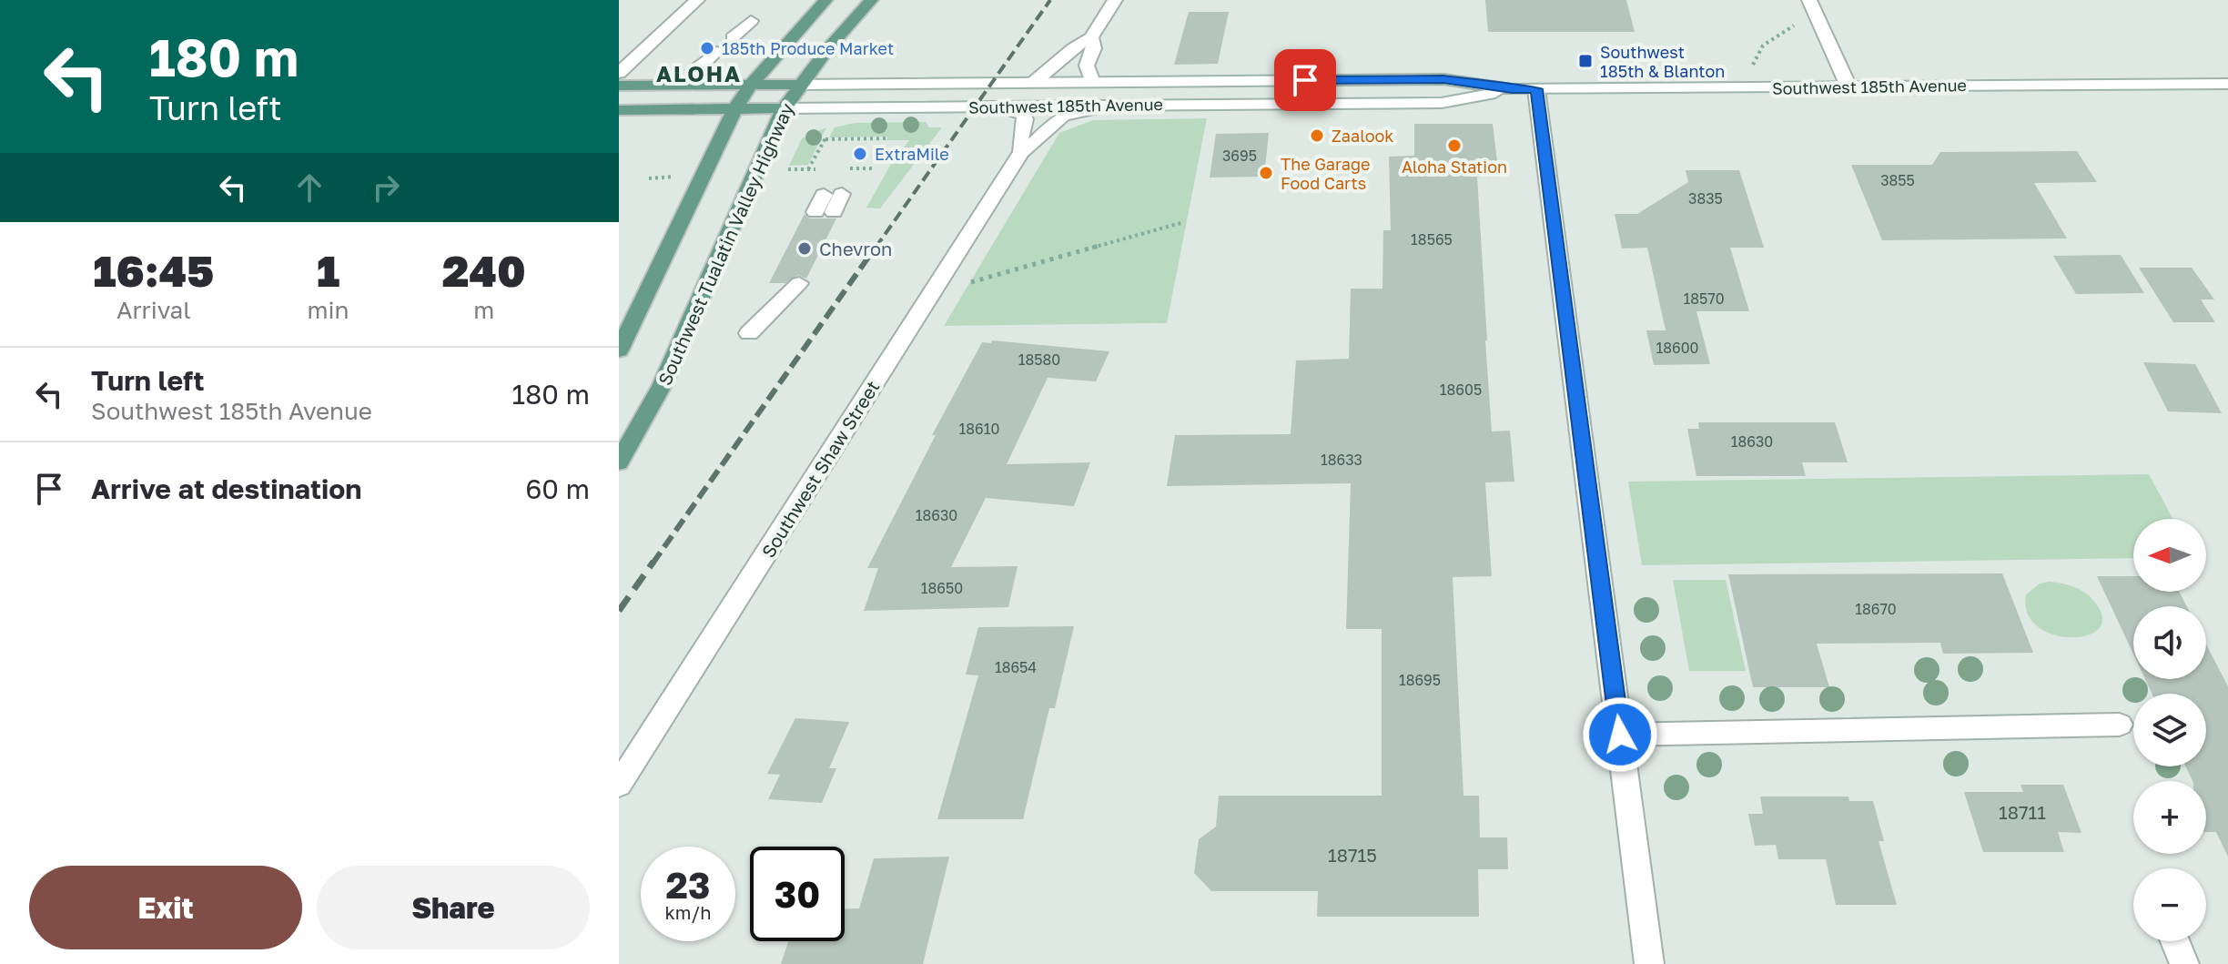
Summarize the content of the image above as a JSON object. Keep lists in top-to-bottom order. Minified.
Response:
{"streets":{"main road":["Southwest 185th Avenue","Southwest Tualatin Valley Highway"],"street":["Southwest Shaw Street"]},"crossings":[["Southwest 185th Avenue","Southwest Tualatin Valley Highway"],["Southwest 185th Avenue","Southwest Shaw Street"]],"districts":["ALOHA"],"places":{"other":["185th Produce Market","Zaalook","Aloha Station","ExtraMile","The Garage Food Carts","Chevron"],"transit":["Southwest 185th & Blanton"]},"house_numbers":["3695","3855","3835","18565","18570","18600","18580","18605","18610","18630","18633","18630","18650","18670","18654","18695","18711","18715"],"north":"left","page":{"turn":["180 m","Turn left"],"eta":["16:45","Arrival","1","min","240","m"],"list":[{"name":"Turn left","note":"Southwest 185th Avenue","value":"180 m"},{"name":"Arrive at destination","value":"60 m"}],"map_buttons":["+","−"],"speed":"23 km/h","limit":"30","buttons":["Exit","Share"]}}
